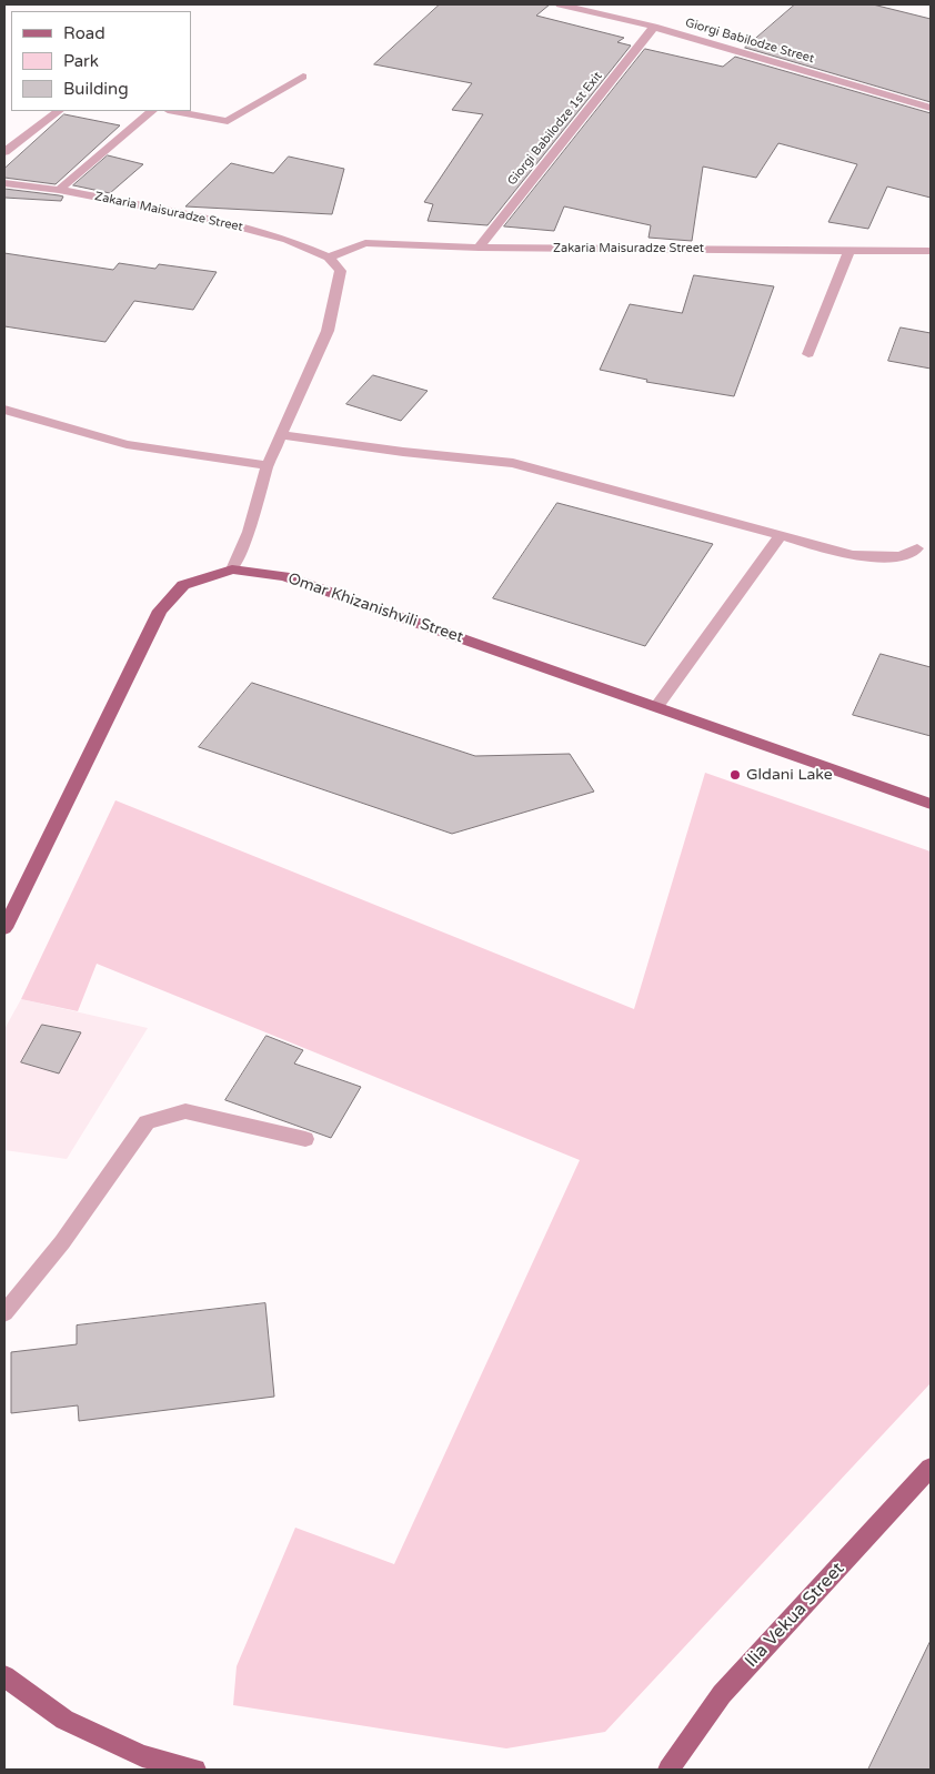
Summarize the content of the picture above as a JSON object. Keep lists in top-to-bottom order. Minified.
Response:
{"streets":{"main road":["Omar Khizanishvili Street","Ilia Vekua Street"],"street":["Giorgi Babilodze Street","Giorgi Babilodze 1st Exit","Zakaria Maisuradze Street"]},"crossings":[["Giorgi Babilodze Street","Giorgi Babilodze 1st Exit"],["Giorgi Babilodze 1st Exit","Zakaria Maisuradze Street"]],"places":["Gldani Lake"],"legend":["Road","Park","Building"]}
